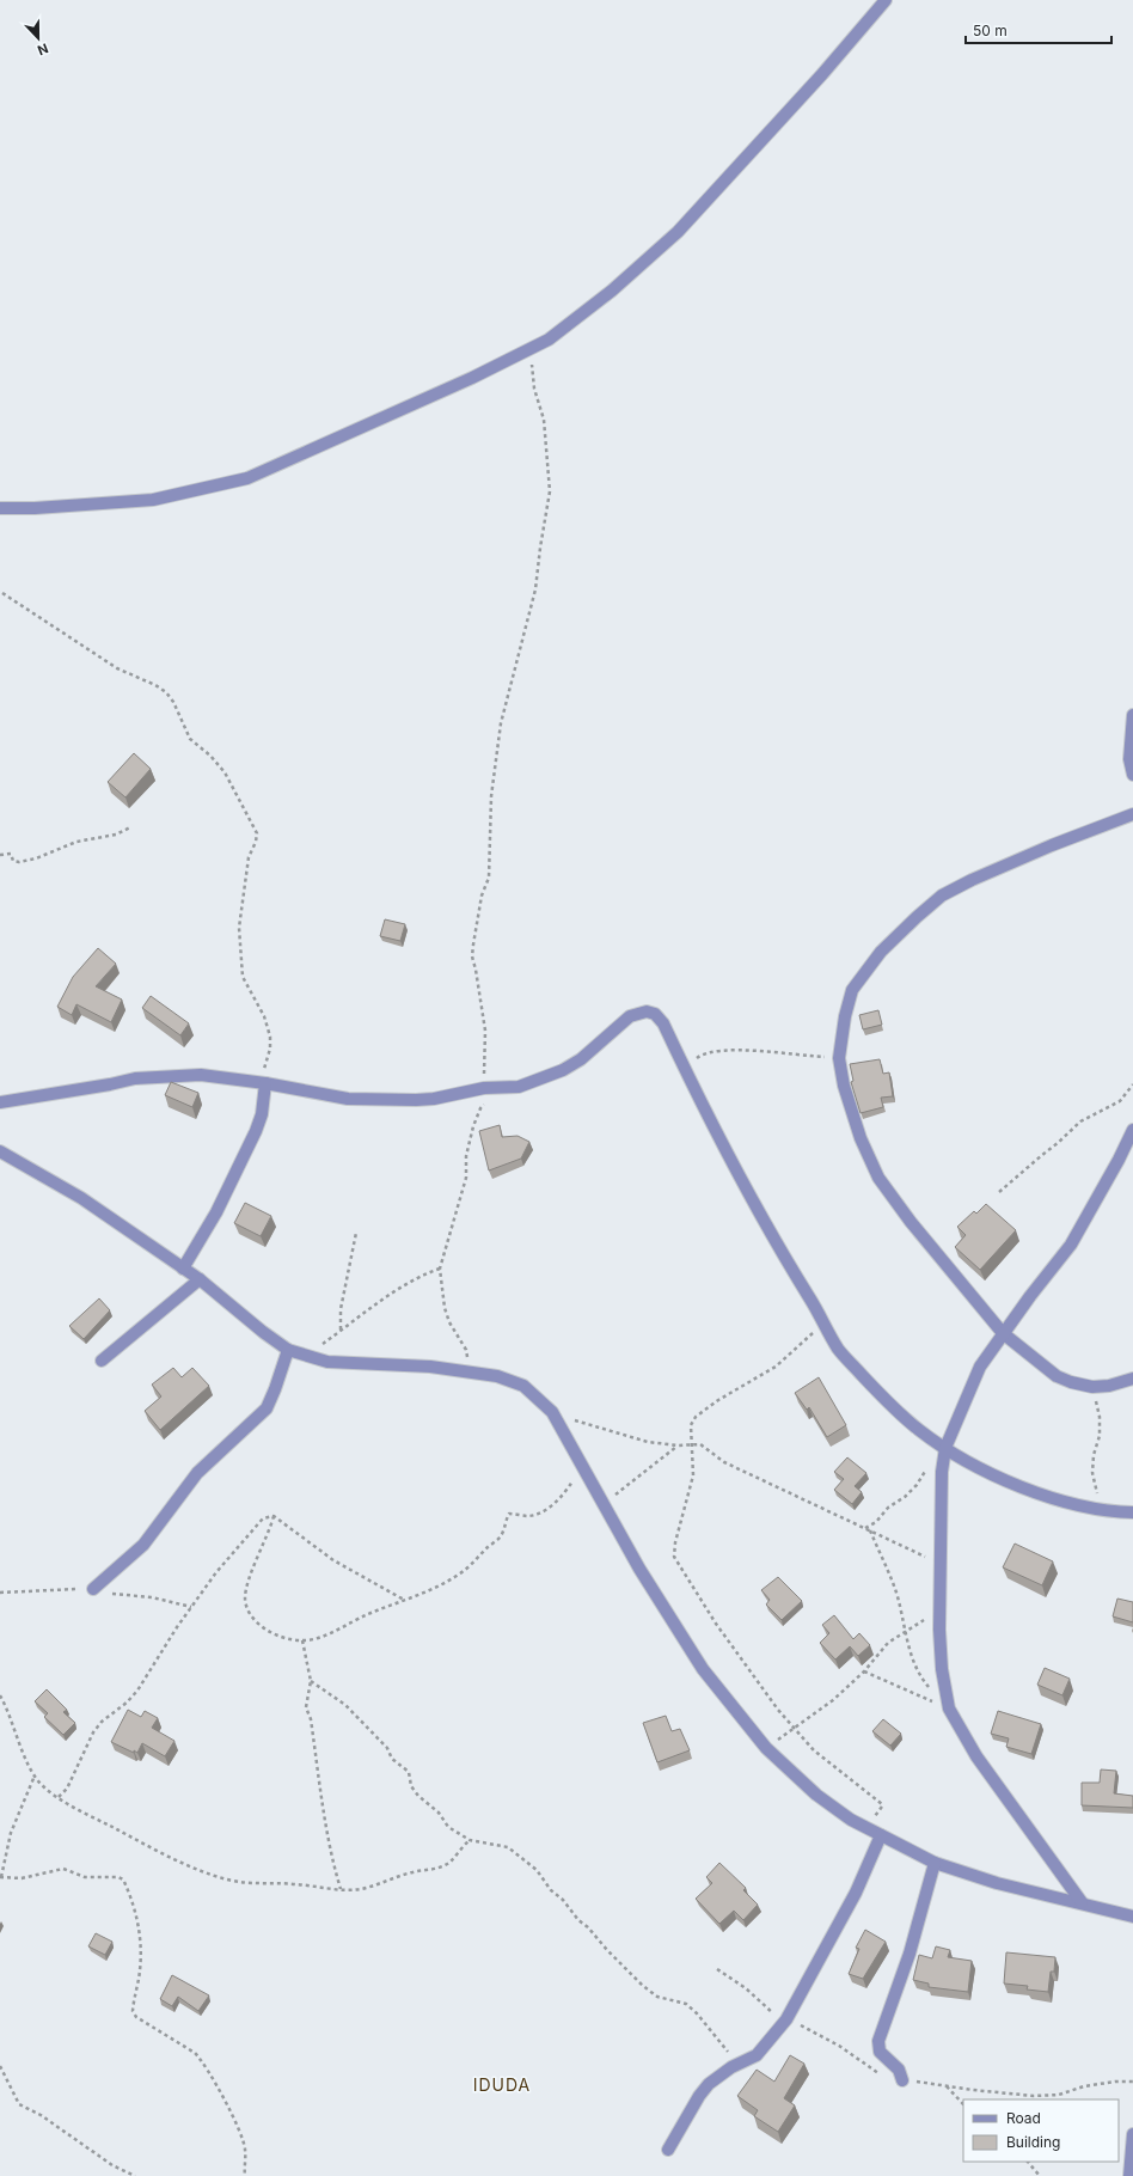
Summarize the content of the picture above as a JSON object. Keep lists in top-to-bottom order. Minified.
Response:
{"districts":["IDUDA"],"legend":["Road","Building"],"scale_bar":"50 m","north":"bottom"}
